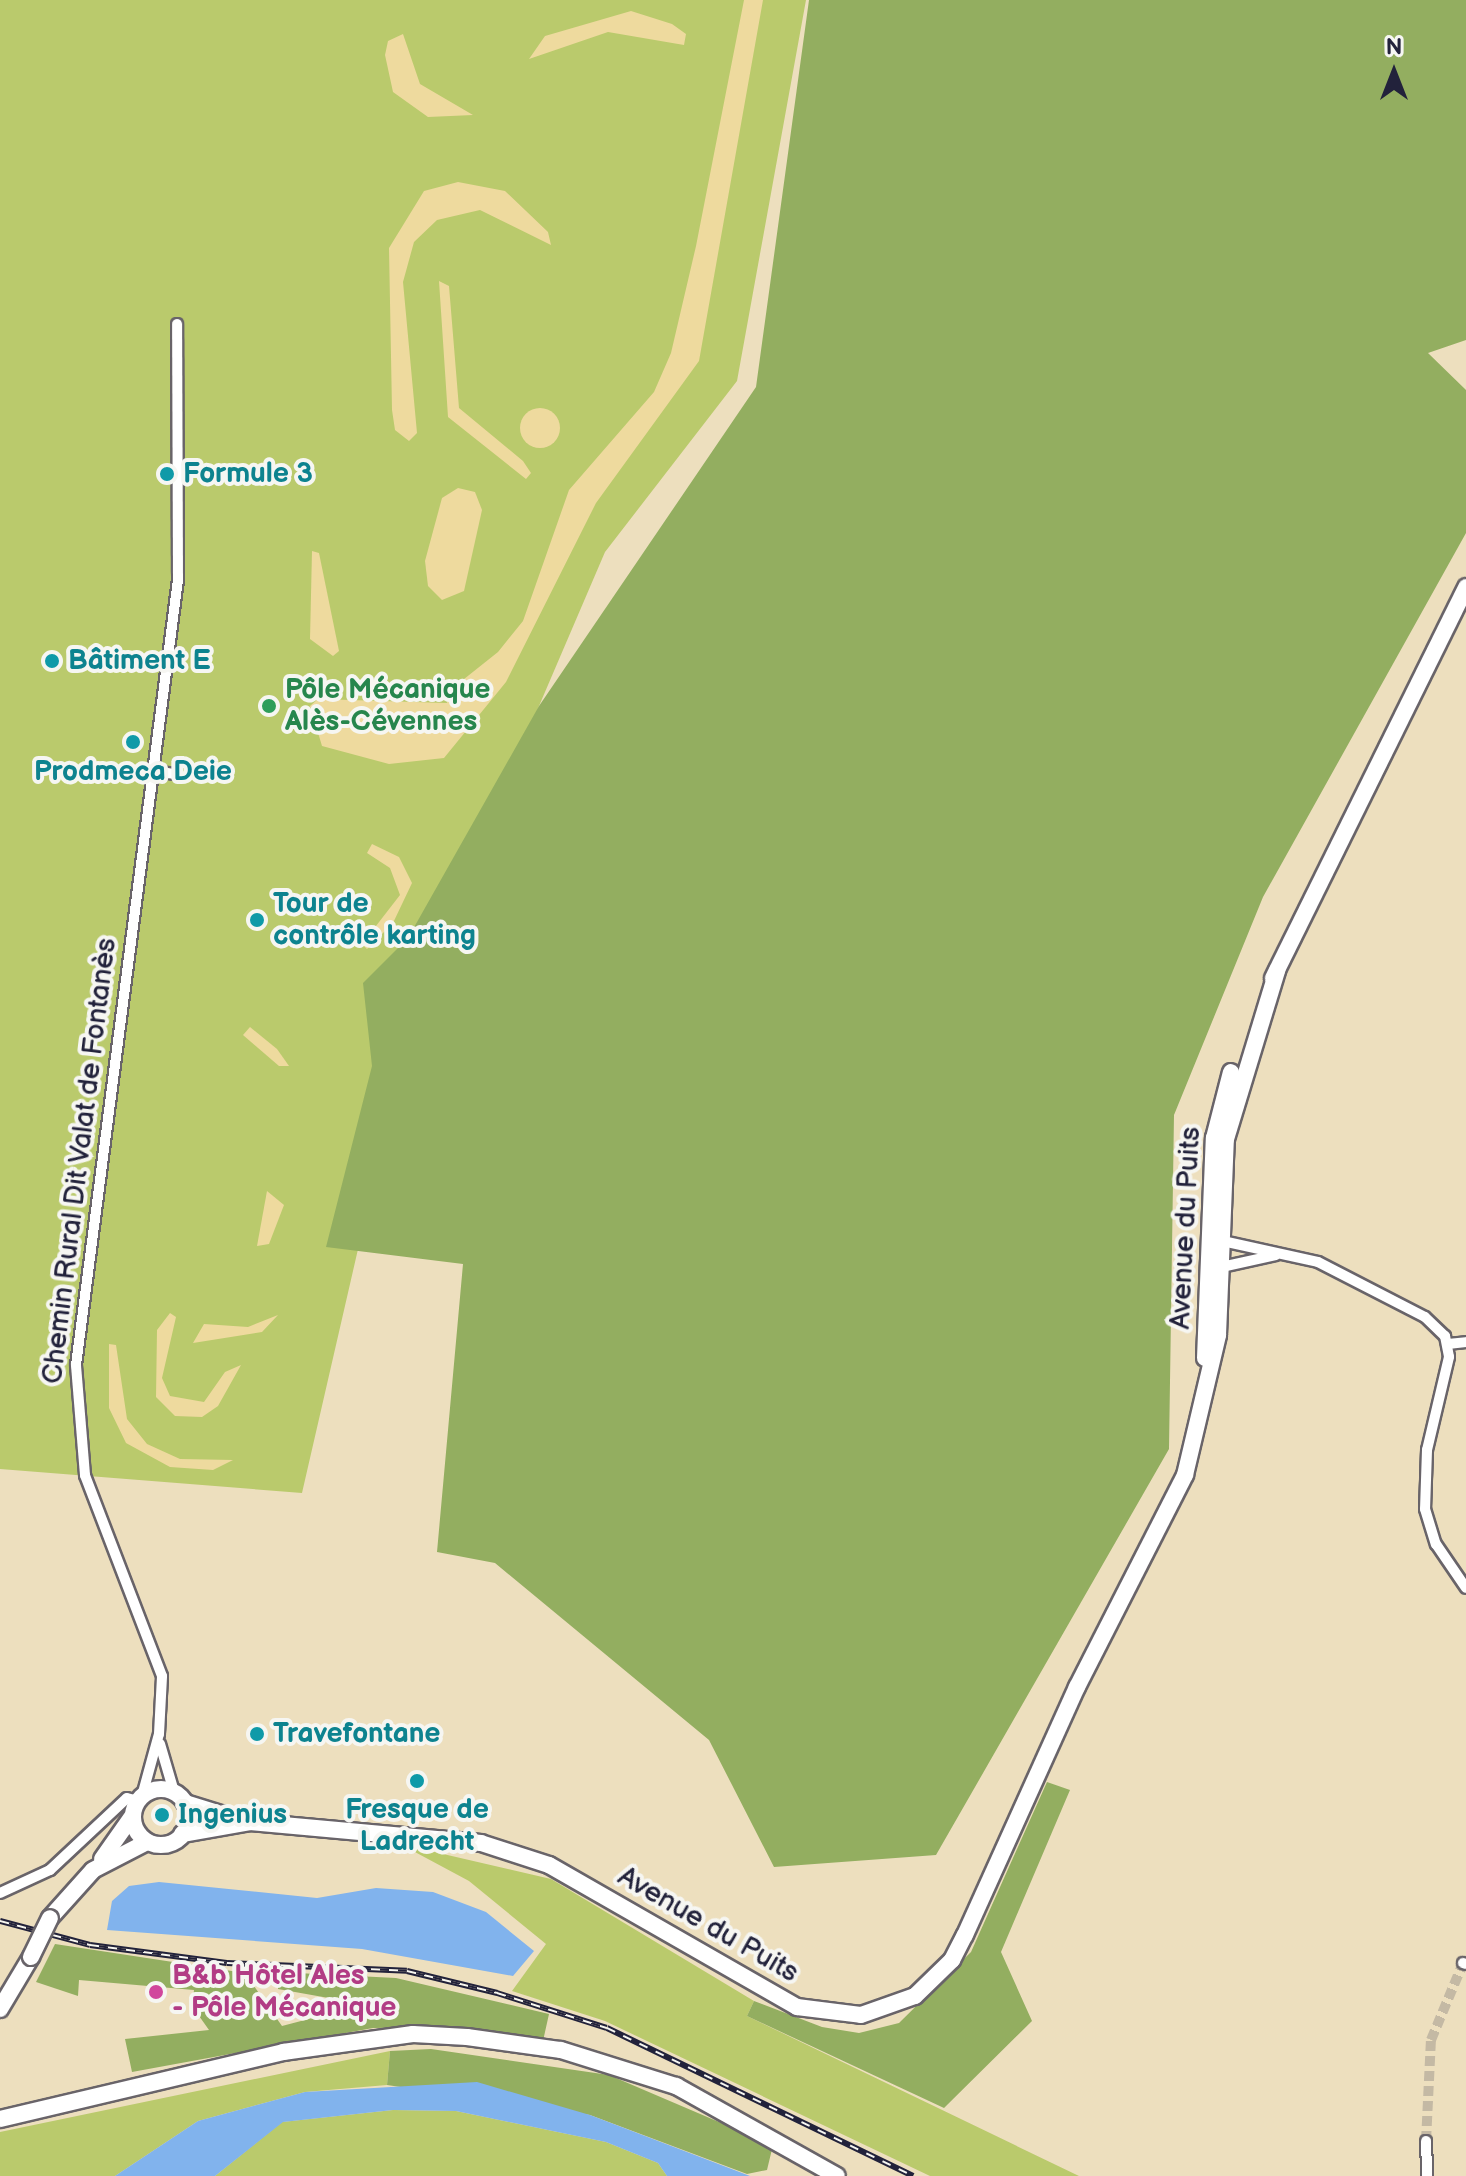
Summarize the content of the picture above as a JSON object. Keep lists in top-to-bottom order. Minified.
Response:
{"streets":{"main road":["Avenue du Puits"],"street":["Chemin Rural Dit Valat de Fontanès"]},"crossings":[["Chemin Rural Dit Valat de Fontanès","Avenue du Puits"]],"places":["Formule 3","Bâtiment E","Pôle Mécanique Alès-Cévennes","Prodmeca Deie","Tour de contrôle karting","Travefontane","Fresque de Ladrecht","Ingenius","B&b Hôtel Ales - Pôle Mécanique"],"north":"top"}
